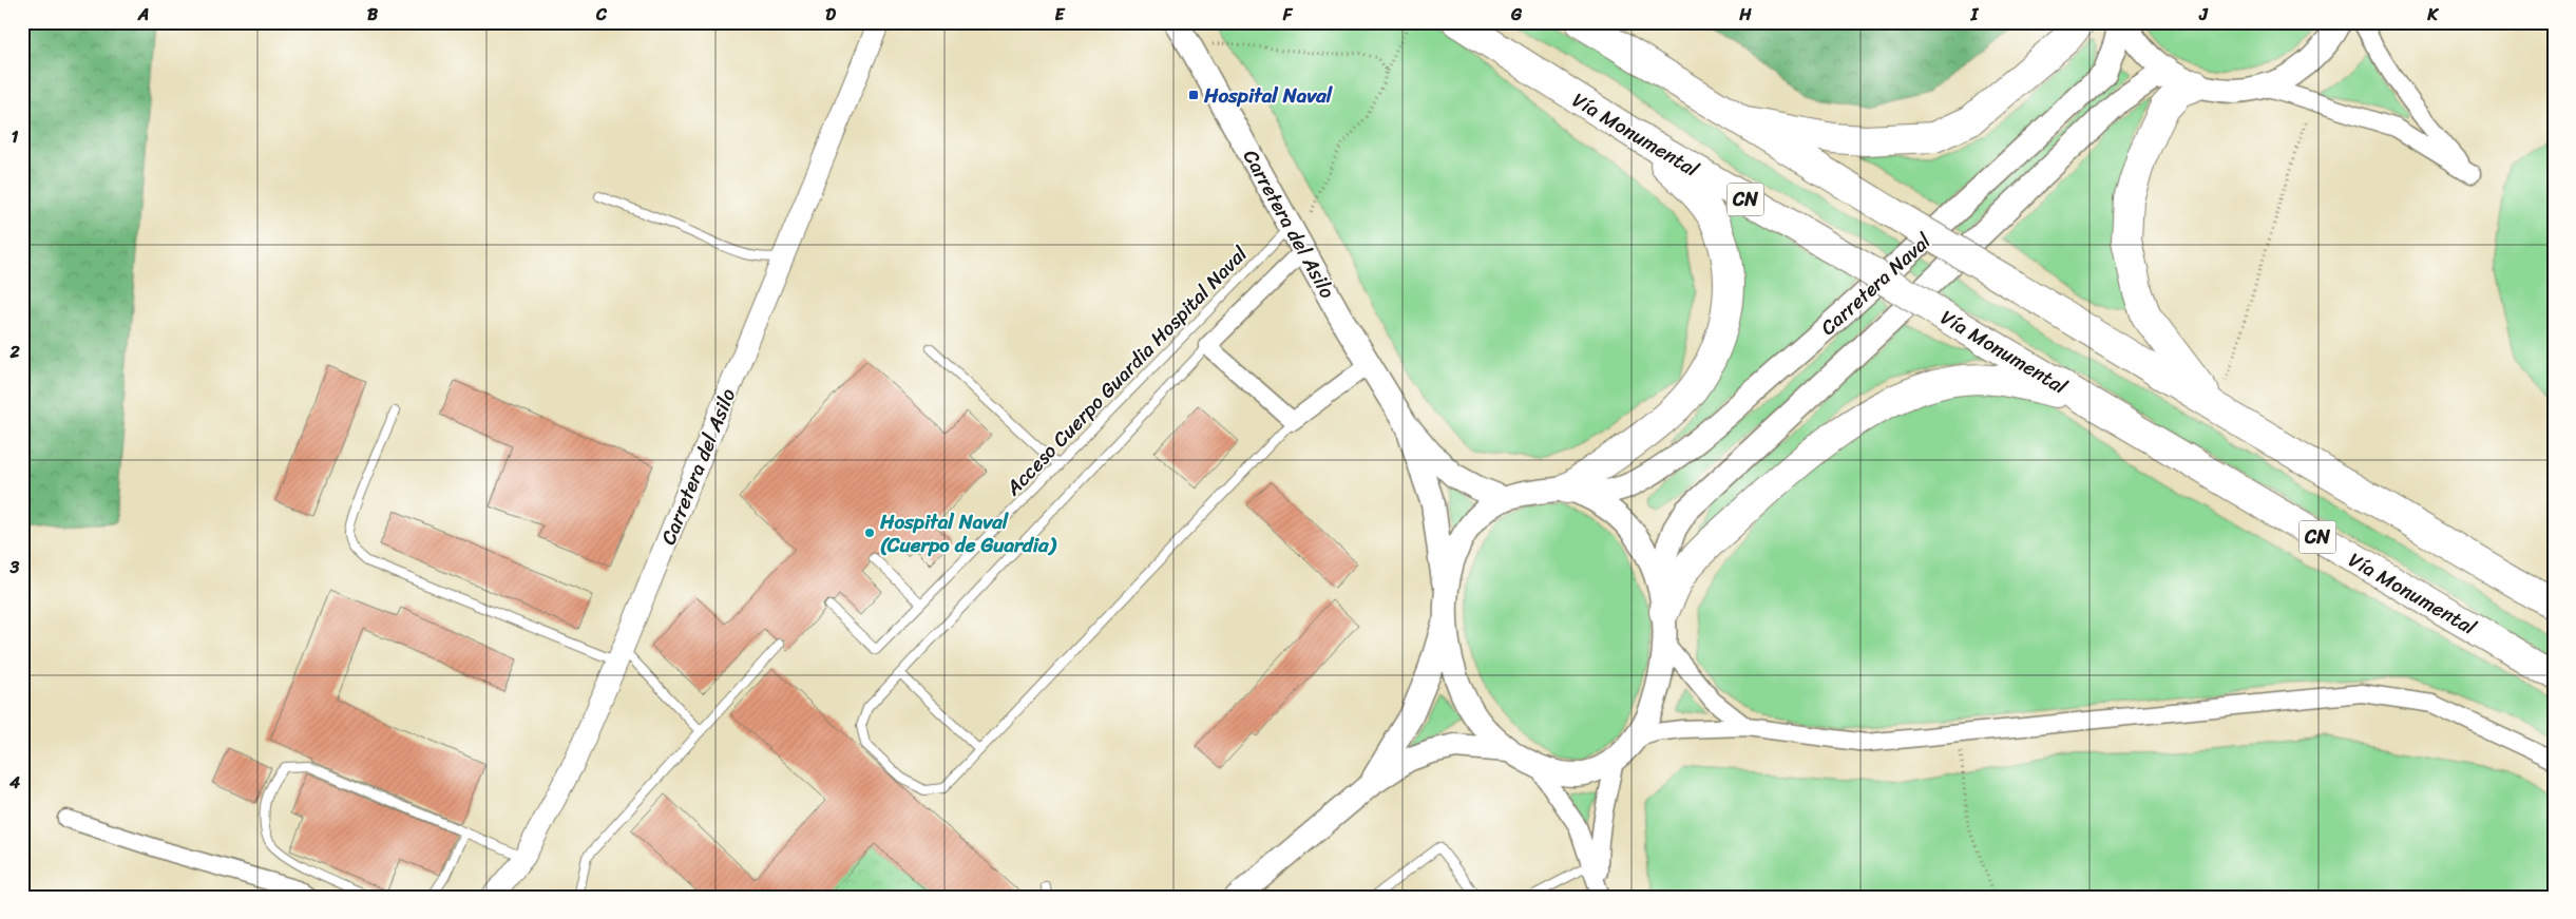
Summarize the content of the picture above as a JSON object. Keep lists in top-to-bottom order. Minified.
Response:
{"streets":{"highway":["Vía Monumental","CN"],"main road":["Carretera del Asilo","Carretera Naval"],"lane":["Acceso Cuerpo Guardia Hospital Naval"]},"crossings":[["Carretera del Asilo","Carretera Naval"],["Carretera del Asilo","Acceso Cuerpo Guardia Hospital Naval"]],"places":{"transit":["Hospital Naval"],"other":["Hospital Naval (Cuerpo de Guardia)"]},"grid":{"columns":["A","B","C","D","E","F","G","H","I","J","K"],"rows":["1","2","3","4"]}}
